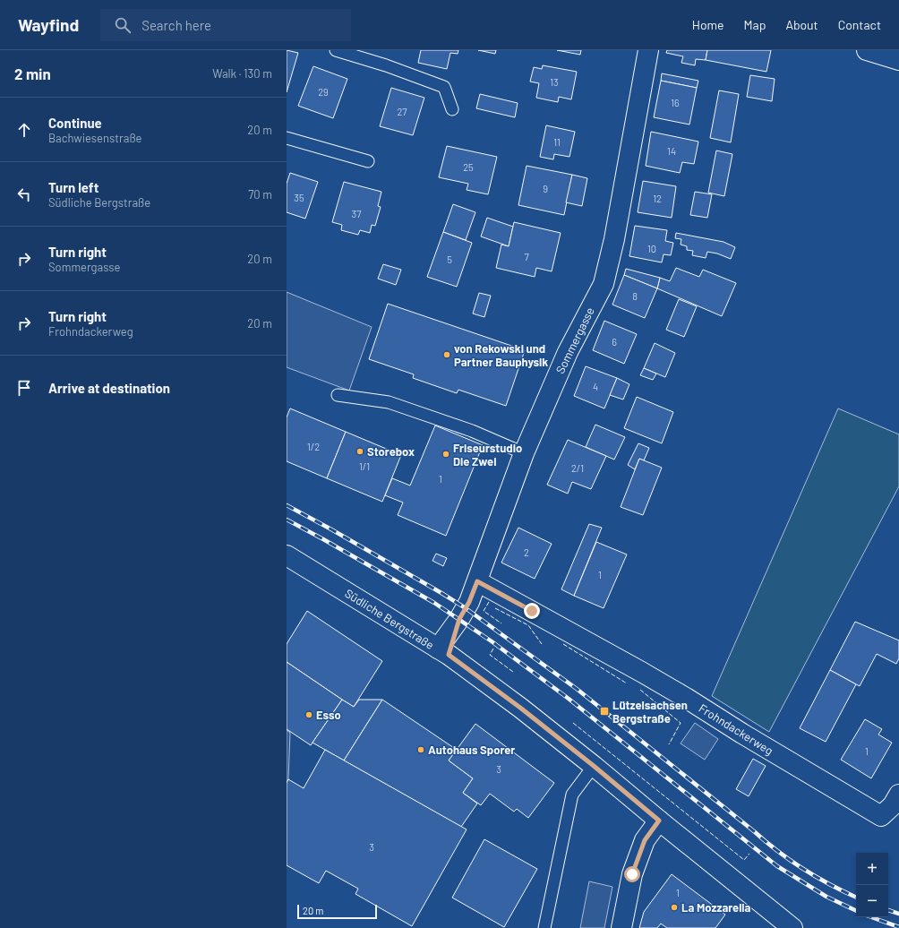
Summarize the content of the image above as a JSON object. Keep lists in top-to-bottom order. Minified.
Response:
{"streets":{"street":["Sommergasse","Südliche Bergstraße","Frohndackerweg"]},"crossings":[["Sommergasse","Südliche Bergstraße"],["Sommergasse","Frohndackerweg"]],"places":{"other":["von Rekowski und Partner Bauphysik","Storebox","Friseurstudio Die Zwei","Esso","Autohaus Sporer","La Mozzarella"],"transit":["Lützelsachsen Bergstraße"]},"house_numbers":["13","29","16","27","11","14","25","9","35","12","37","10","7","5","8","6","4","1/2","1/1","2/1","1","2","1","1","3","3","1"],"scale_bar":"20 m","page":{"header":"Wayfind","search":"Search here","nav":["Home","Map","About","Contact"],"heading":["2 min","Walk · 130 m"],"list":[["Continue","Bachwiesenstraße","20 m"],["Turn left","Südliche Bergstraße","70 m"],["Turn right","Sommergasse","20 m"],["Turn right","Frohndackerweg","20 m"],"Arrive at destination"],"map_buttons":["+","−"],"scale":"20 m"}}
